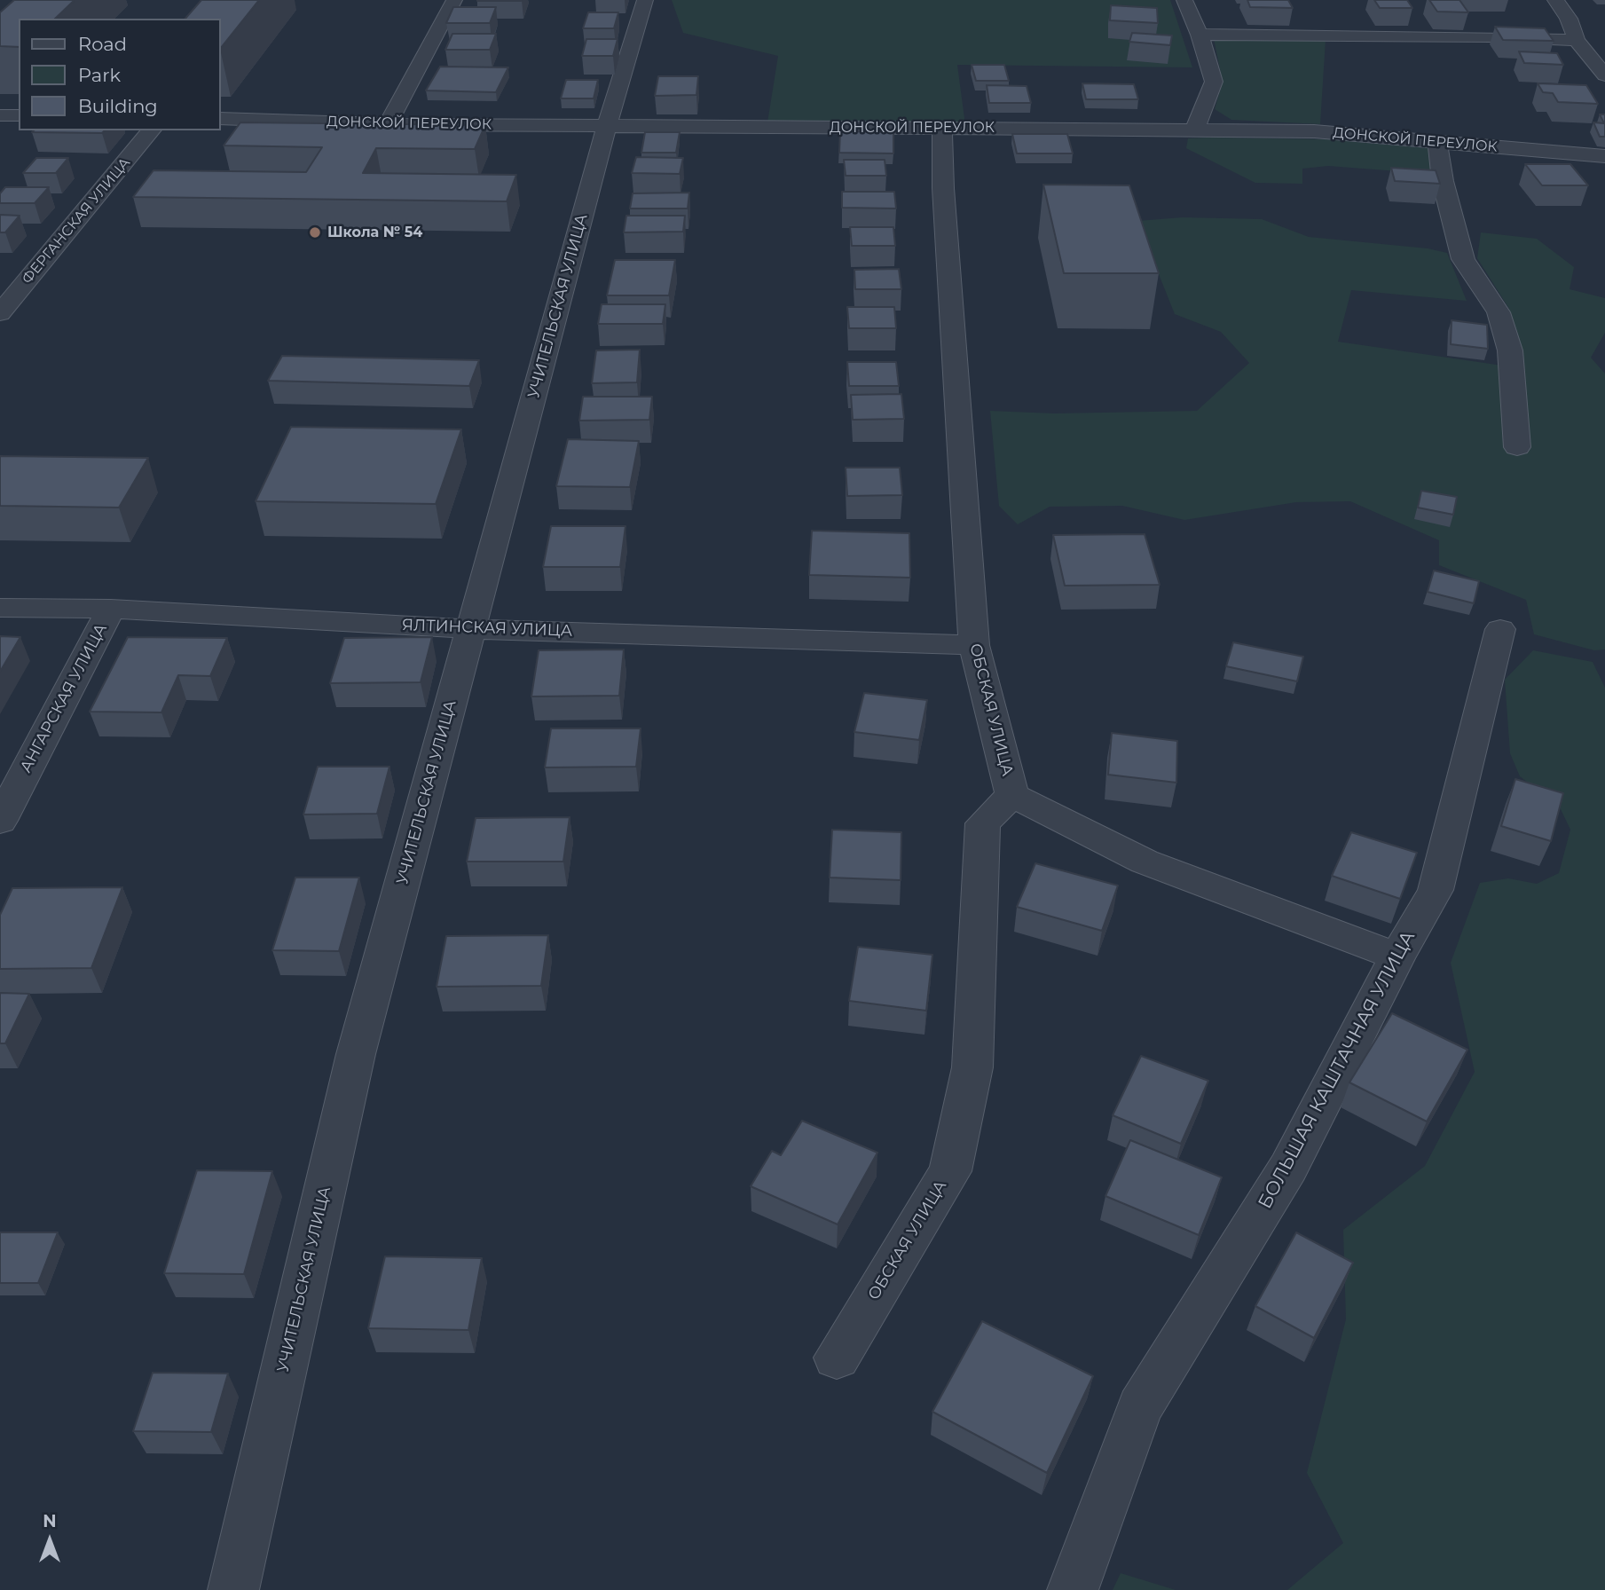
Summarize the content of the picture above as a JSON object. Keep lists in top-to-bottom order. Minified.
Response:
{"streets":{"street":["ДОНСКОЙ ПЕРЕУЛОК","ФЕРГАНСКАЯ УЛИЦА","УЧИТЕЛЬСКАЯ УЛИЦА","ЯЛТИНСКАЯ УЛИЦА","АНГАРСКАЯ УЛИЦА","ОБСКАЯ УЛИЦА","БОЛЬШАЯ КАШТАЧНАЯ УЛИЦА"]},"crossings":[["ДОНСКОЙ ПЕРЕУЛОК","УЧИТЕЛЬСКАЯ УЛИЦА"],["ДОНСКОЙ ПЕРЕУЛОК","ОБСКАЯ УЛИЦА"],["УЧИТЕЛЬСКАЯ УЛИЦА","ЯЛТИНСКАЯ УЛИЦА"],["ЯЛТИНСКАЯ УЛИЦА","АНГАРСКАЯ УЛИЦА"],["ЯЛТИНСКАЯ УЛИЦА","ОБСКАЯ УЛИЦА"]],"places":["Школа № 54"],"legend":["Road","Park","Building"],"north":"top"}
